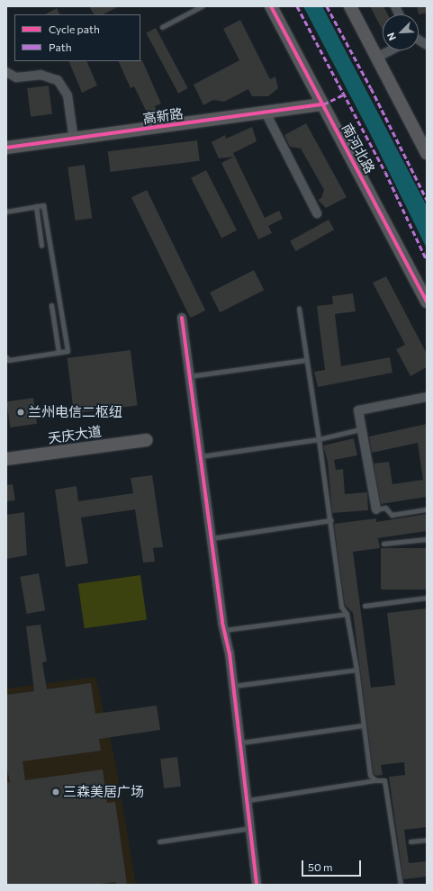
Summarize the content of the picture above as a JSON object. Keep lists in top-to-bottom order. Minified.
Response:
{"streets":{"street":["高新路","南河北路","天庆大道"]},"crossings":[["高新路","南河北路"]],"places":["兰州电信二枢纽","三森美居广场"],"legend":["Cycle path","Path"],"scale_bar":"50 m","north":"bottom left"}
